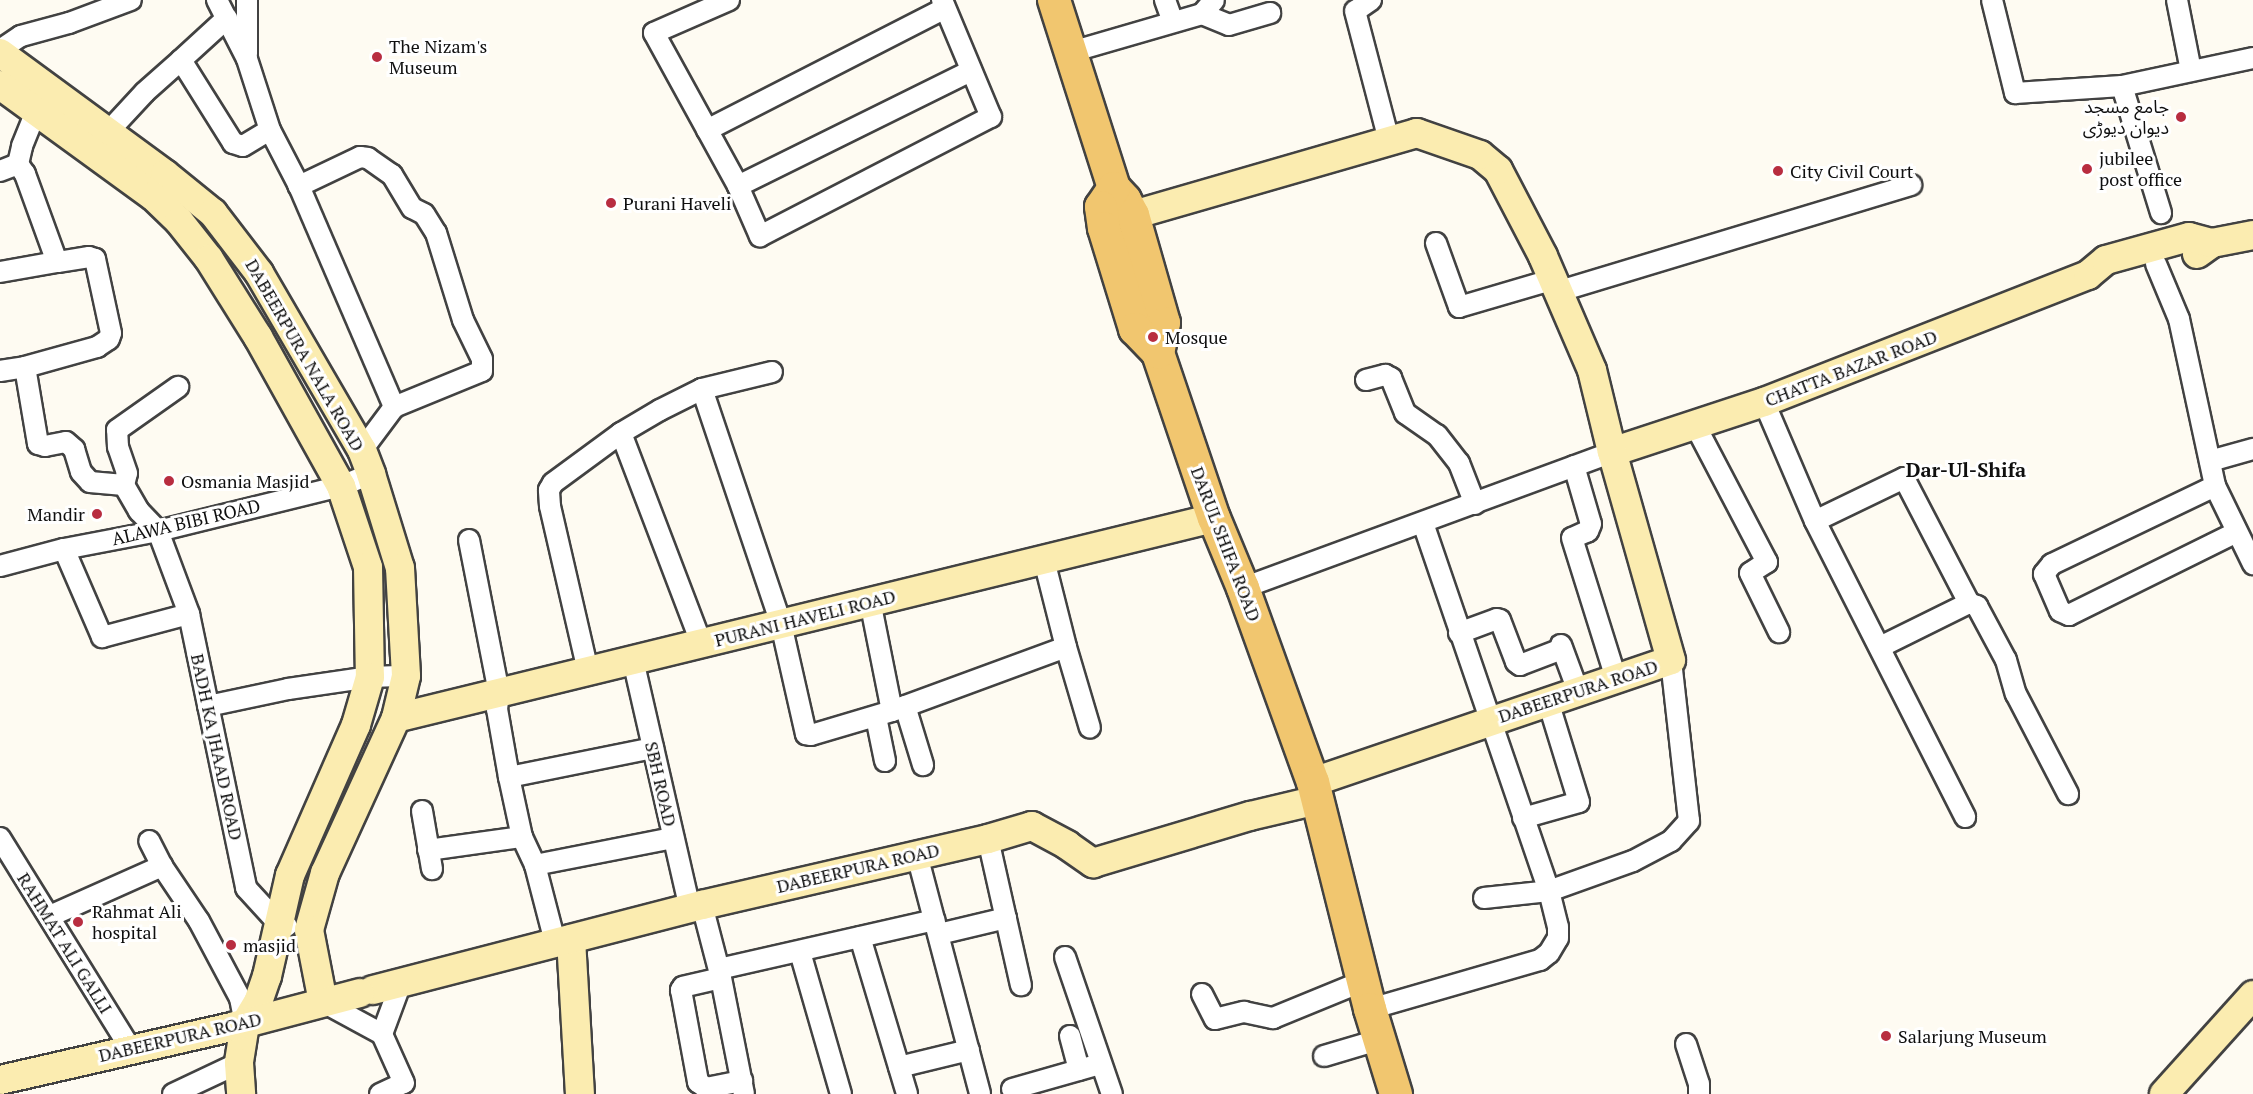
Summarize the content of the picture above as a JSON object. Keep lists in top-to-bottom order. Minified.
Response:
{"streets":{"main road":["DARUL SHIFA ROAD"],"street":["DABEERPURA NALA ROAD","CHATTA BAZAR ROAD","ALAWA BIBI ROAD","PURANI HAVELI ROAD","DABEERPURA ROAD","BADH KA JHAAD ROAD","SBH ROAD","RAHMAT ALI GALLI"]},"crossings":[["DABEERPURA NALA ROAD","ALAWA BIBI ROAD"],["DABEERPURA NALA ROAD","PURANI HAVELI ROAD"],["DABEERPURA NALA ROAD","DABEERPURA ROAD"],["DABEERPURA NALA ROAD","BADH KA JHAAD ROAD"],["CHATTA BAZAR ROAD","DABEERPURA ROAD"],["ALAWA BIBI ROAD","BADH KA JHAAD ROAD"],["DARUL SHIFA ROAD","PURANI HAVELI ROAD"],["DARUL SHIFA ROAD","DABEERPURA ROAD"],["PURANI HAVELI ROAD","SBH ROAD"],["DABEERPURA ROAD","SBH ROAD"],["DABEERPURA ROAD","RAHMAT ALI GALLI"]],"districts":["Dar-Ul-Shifa"],"places":["The Nizam's Museum","جامع مسجد دیوان دیوڑی","jubilee post office","City Civil Court","Purani Haveli","Mosque","Osmania Masjid","Mandir","Rahmat Ali hospital","masjid","Salarjung Museum"]}
